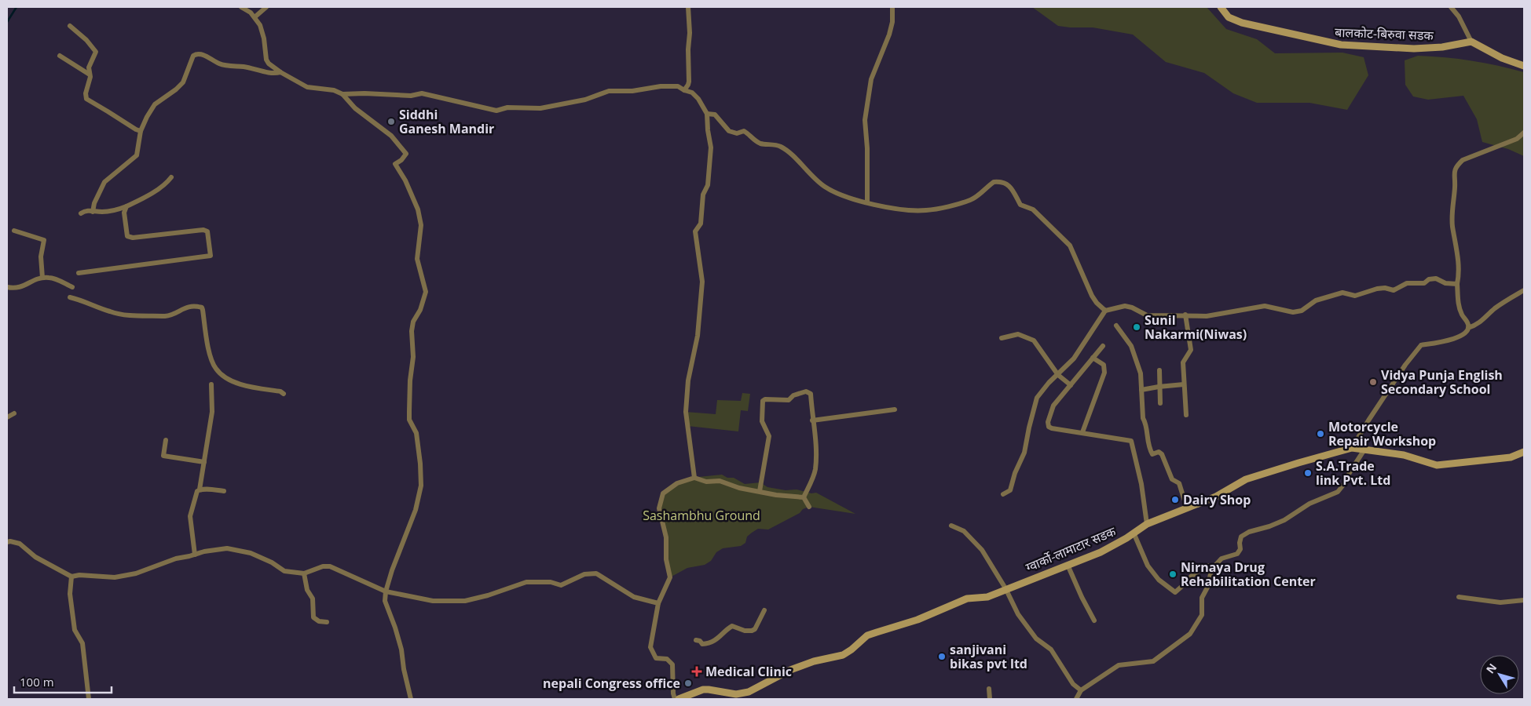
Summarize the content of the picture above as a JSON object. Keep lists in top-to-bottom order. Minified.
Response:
{"streets":{"main road":["बालकोट-बिरुवा सडक","ग्वार्को-लामाटार सडक"]},"parks":["Sashambhu Ground"],"places":{"other":["Siddhi Ganesh Mandir","Sunil Nakarmi(Niwas)","Vidya Punja English Secondary School","Motorcycle Repair Workshop","S.A.Trade link Pvt. Ltd","Dairy Shop","Nirnaya Drug Rehabilitation Center","sanjivani bikas pvt ltd","nepali Congress office"],"health":["Medical Clinic"]},"scale_bar":"100 m","north":"top left"}
